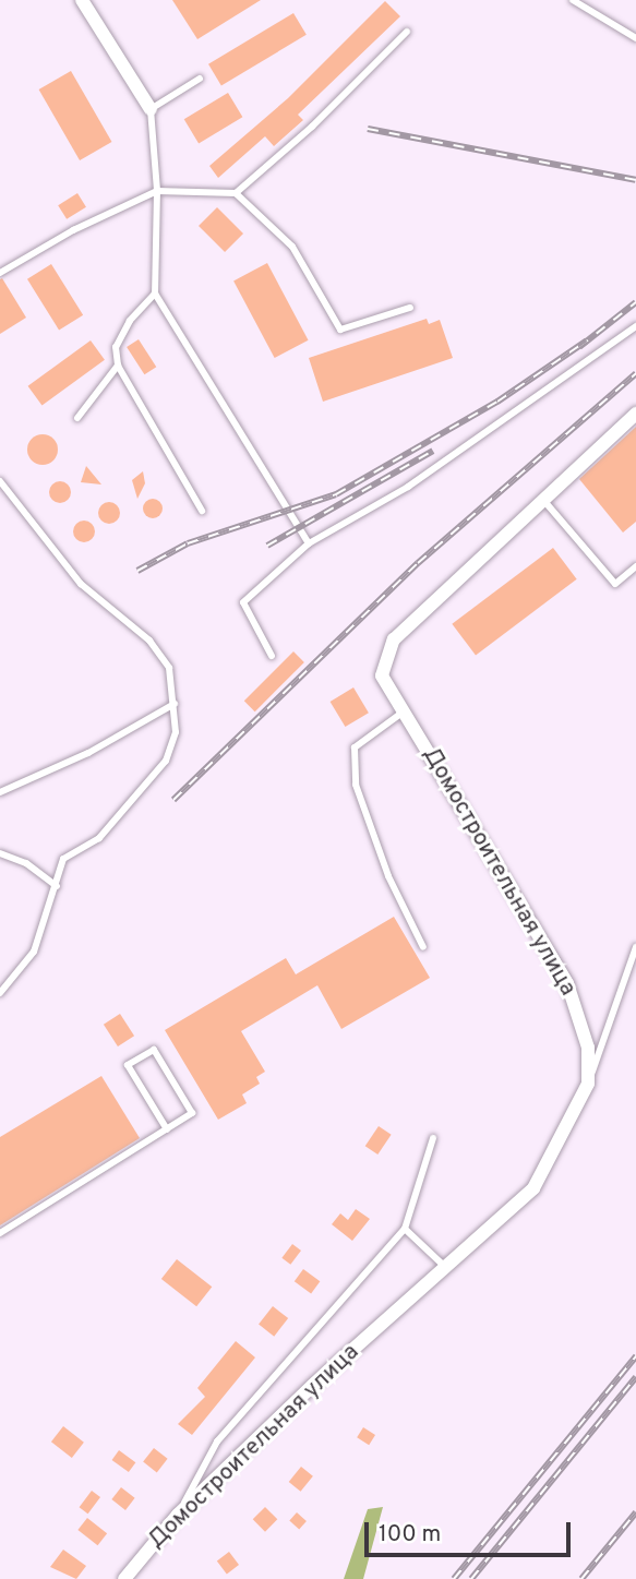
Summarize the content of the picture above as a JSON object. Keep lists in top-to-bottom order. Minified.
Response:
{"streets":{"street":["Домостроительная улица"]},"scale_bar":"100 m"}
